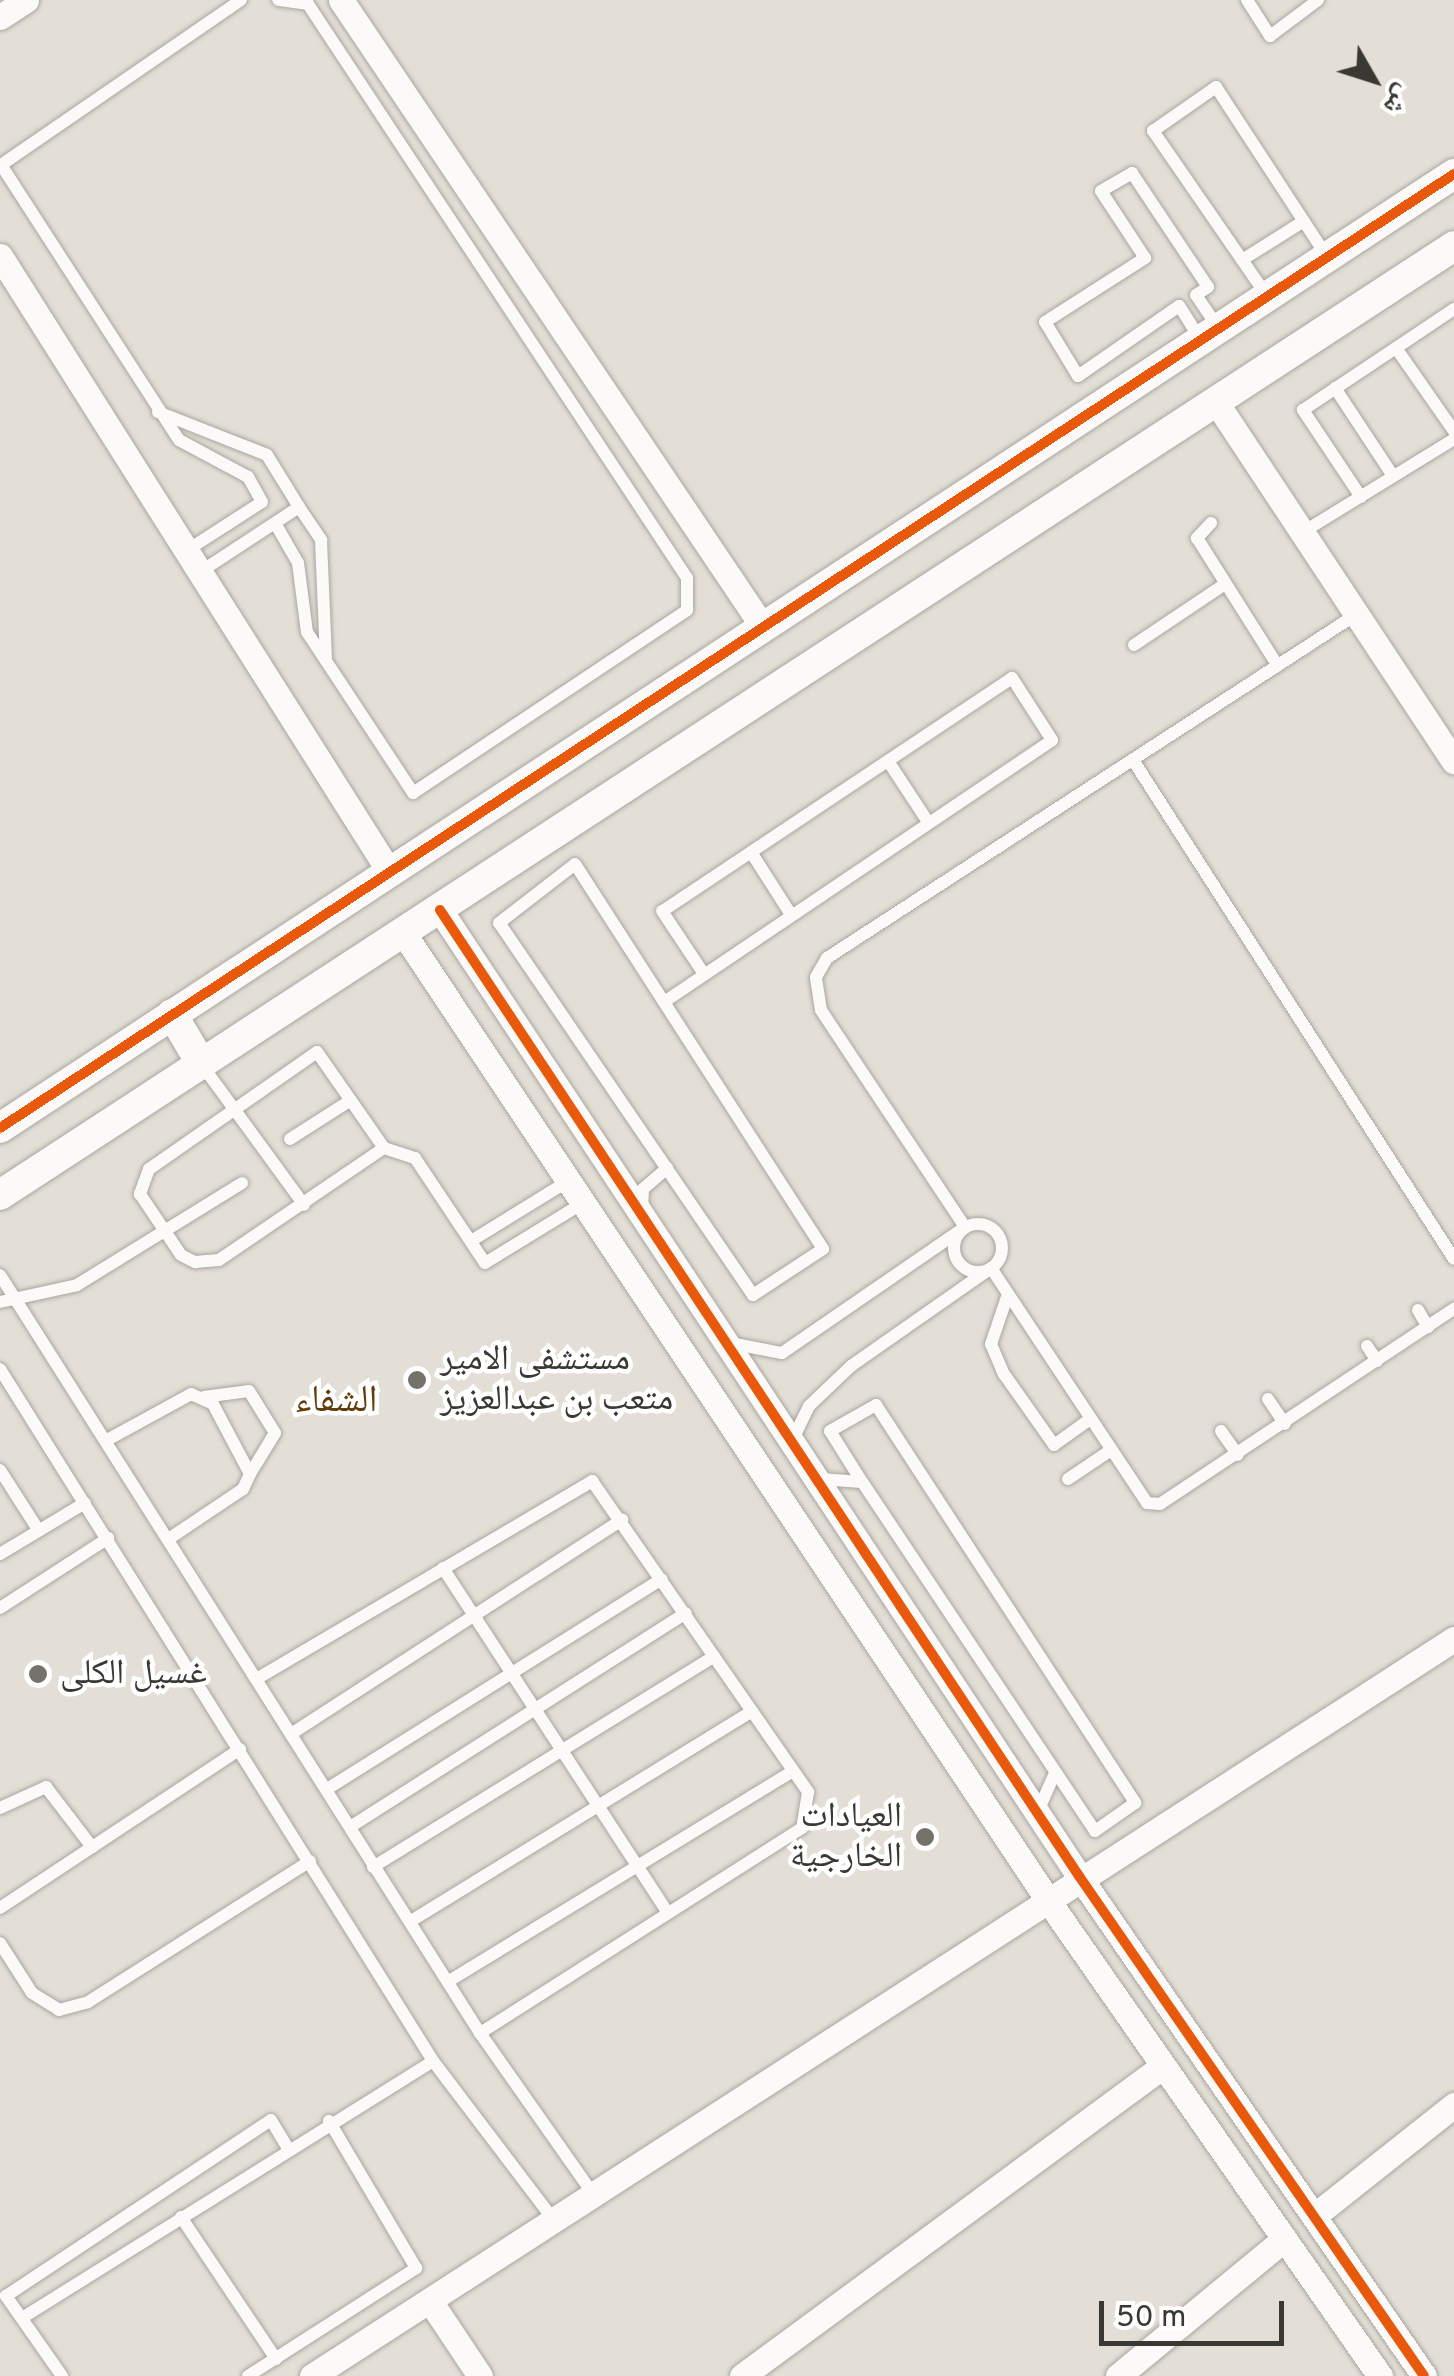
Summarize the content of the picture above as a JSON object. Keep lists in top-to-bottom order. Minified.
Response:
{"districts":["الشفاء"],"places":["مستشفى الامير متعب بن عبدالعزيز","غسيل الكلى","العيادات الخارجية"],"scale_bar":"50 m","north":"bottom right"}
